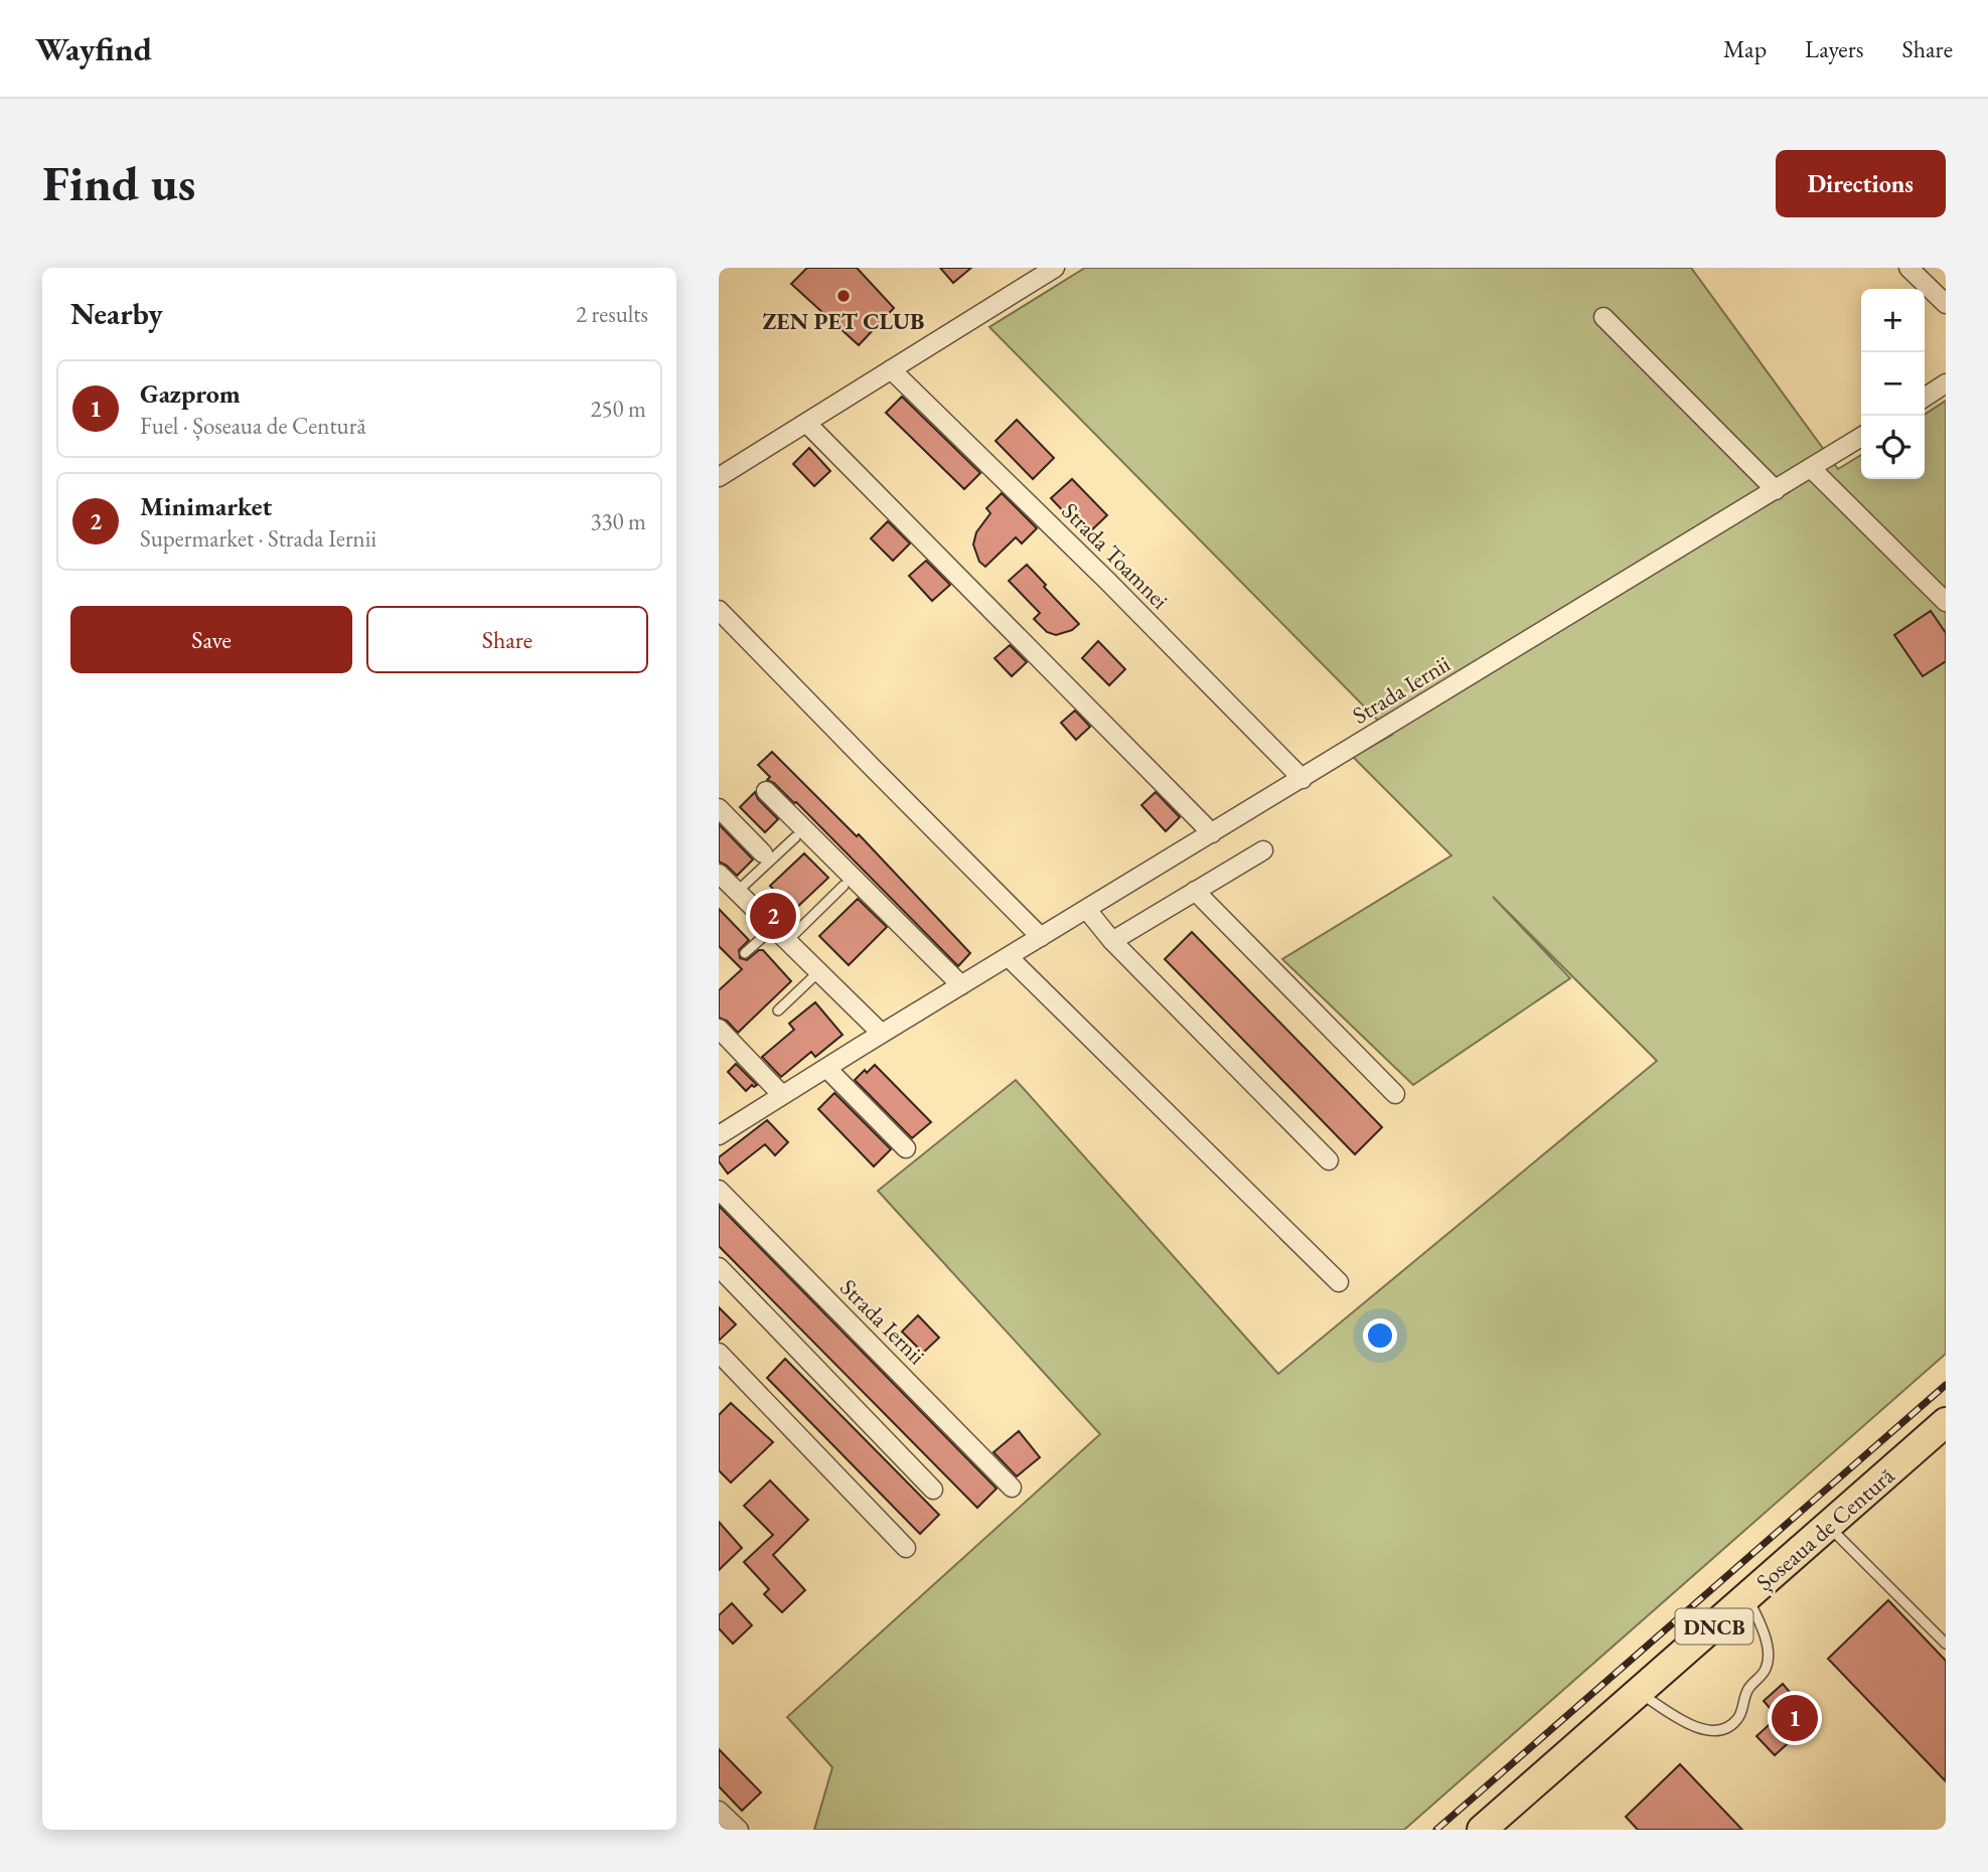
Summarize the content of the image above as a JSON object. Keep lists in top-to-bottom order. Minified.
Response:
{"streets":{"main road":["Șoseaua de Centură","DNCB"],"street":["Strada Toamnei","Strada Iernii"]},"crossings":[["Strada Toamnei","Strada Iernii"]],"places":["ZEN PET CLUB"],"page":{"header":"Wayfind","nav":["Map","Layers","Share"],"buttons":["Directions",["Save","Share"]],"title":"Find us","heading":["Nearby","2 results"],"map_buttons":["+","−"],"list":[{"mark":"1","name":"Gazprom","note":"Fuel · Șoseaua de Centură","value":"250 m"},{"mark":"2","name":"Minimarket","note":"Supermarket · Strada Iernii","value":"330 m"}],"pins":["2","1"]}}
